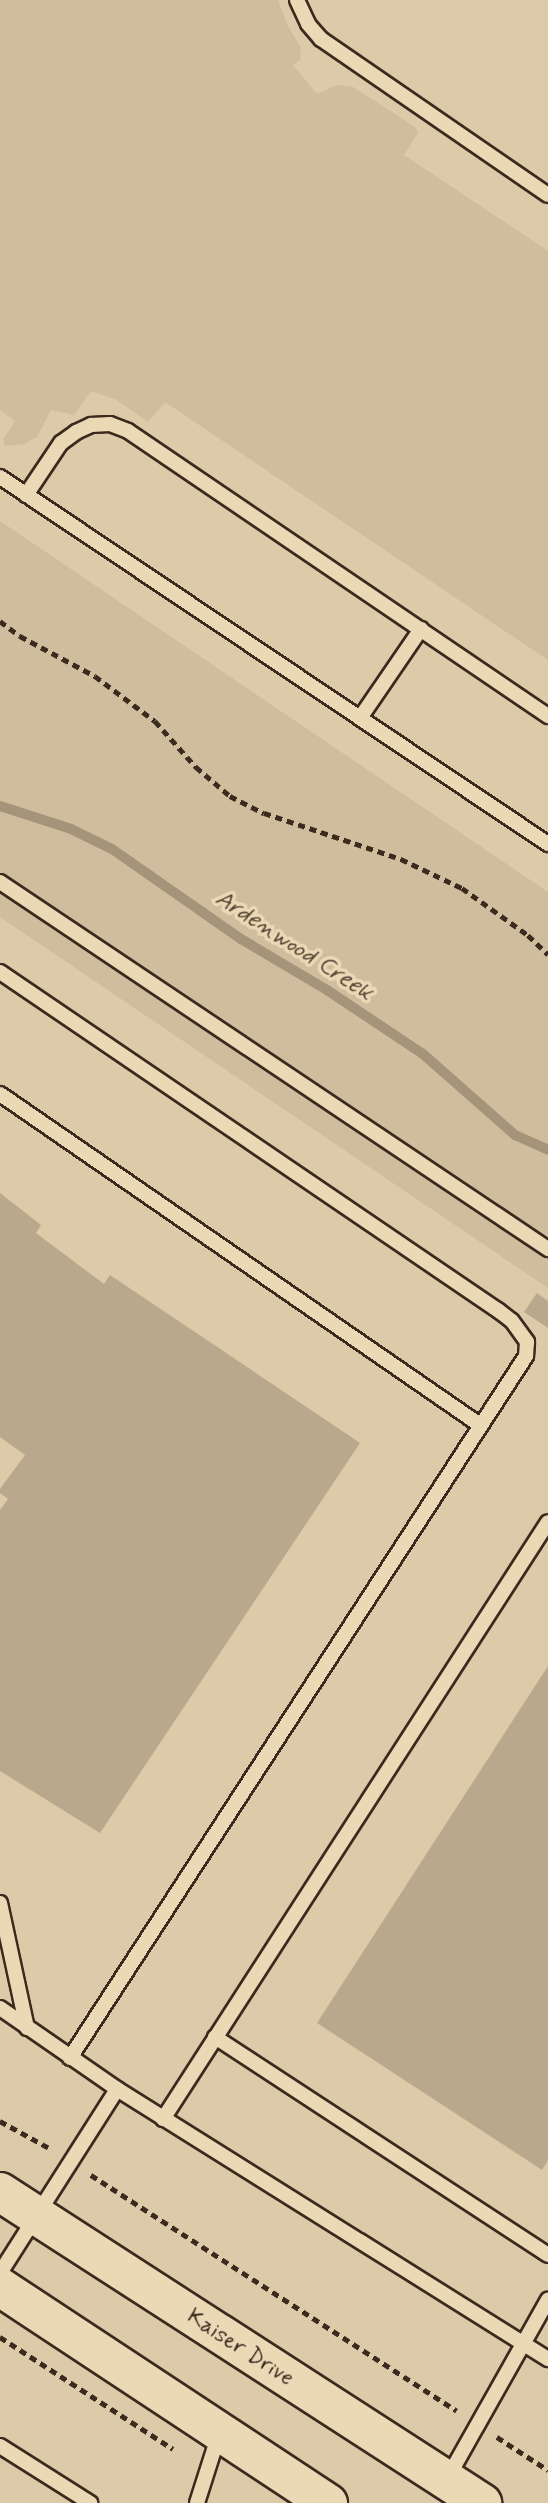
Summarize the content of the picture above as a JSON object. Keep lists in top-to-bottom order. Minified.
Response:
{"streets":{"street":["Kaiser Drive"]},"water":["Ardenwood Creek"]}
